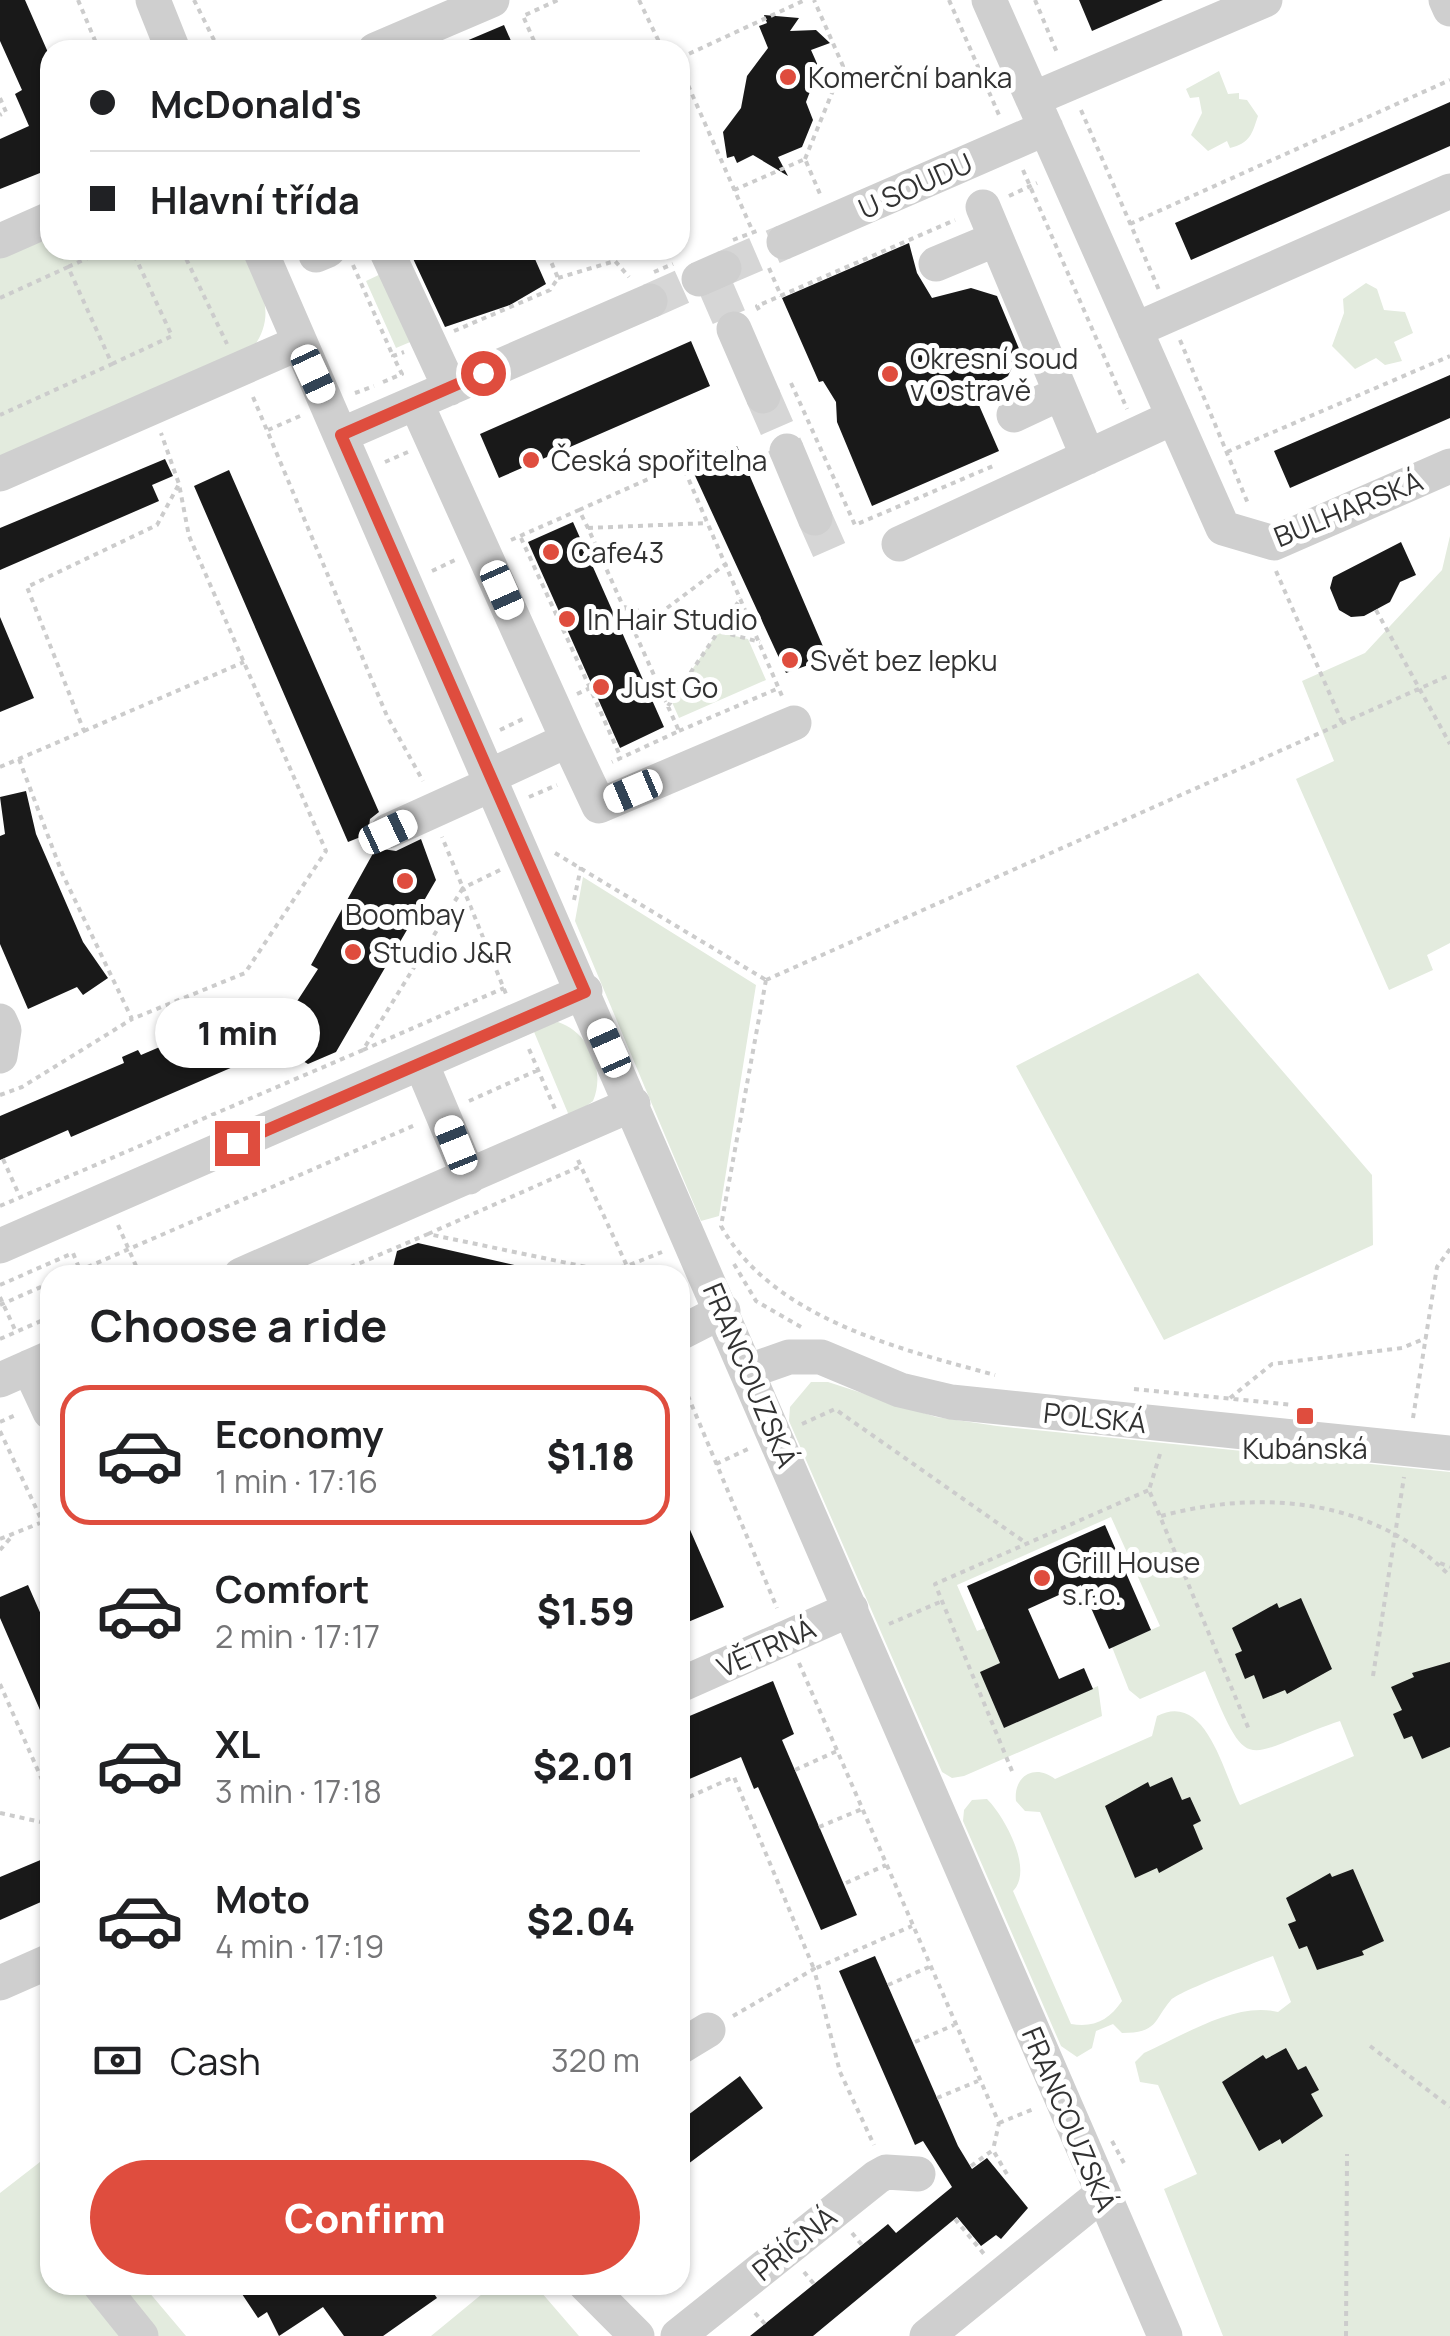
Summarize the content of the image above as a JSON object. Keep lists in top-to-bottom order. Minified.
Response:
{"streets":{"street":["U SOUDU","BULHARSKÁ","FRANCOUZSKÁ","POLSKÁ","VĚTRNÁ","PŘÍČNÁ"]},"crossings":[["U SOUDU","BULHARSKÁ"],["FRANCOUZSKÁ","POLSKÁ"],["FRANCOUZSKÁ","VĚTRNÁ"]],"places":{"other":["Komerční banka","Okresní soud v Ostravě","Česká spořitelna","Cafe43","In Hair Studio","Svět bez lepku","Just Go","Boombay","Studio J&R","Grill House s.r.o."],"transit":["Kubánská"]},"page":{"banner":["McDonald's","Hlavní třída"],"bubble":"1 min","heading":"Choose a ride","list":[{"name":"Economy","note":"1 min · 17:16","value":"$1.18"},{"name":"Comfort","note":"2 min · 17:17","value":"$1.59"},{"name":"XL","note":"3 min · 17:18","value":"$2.01"},{"name":"Moto","note":"4 min · 17:19","value":"$2.04"}],"pay":["Cash","320 m"],"buttons":"Confirm"}}
